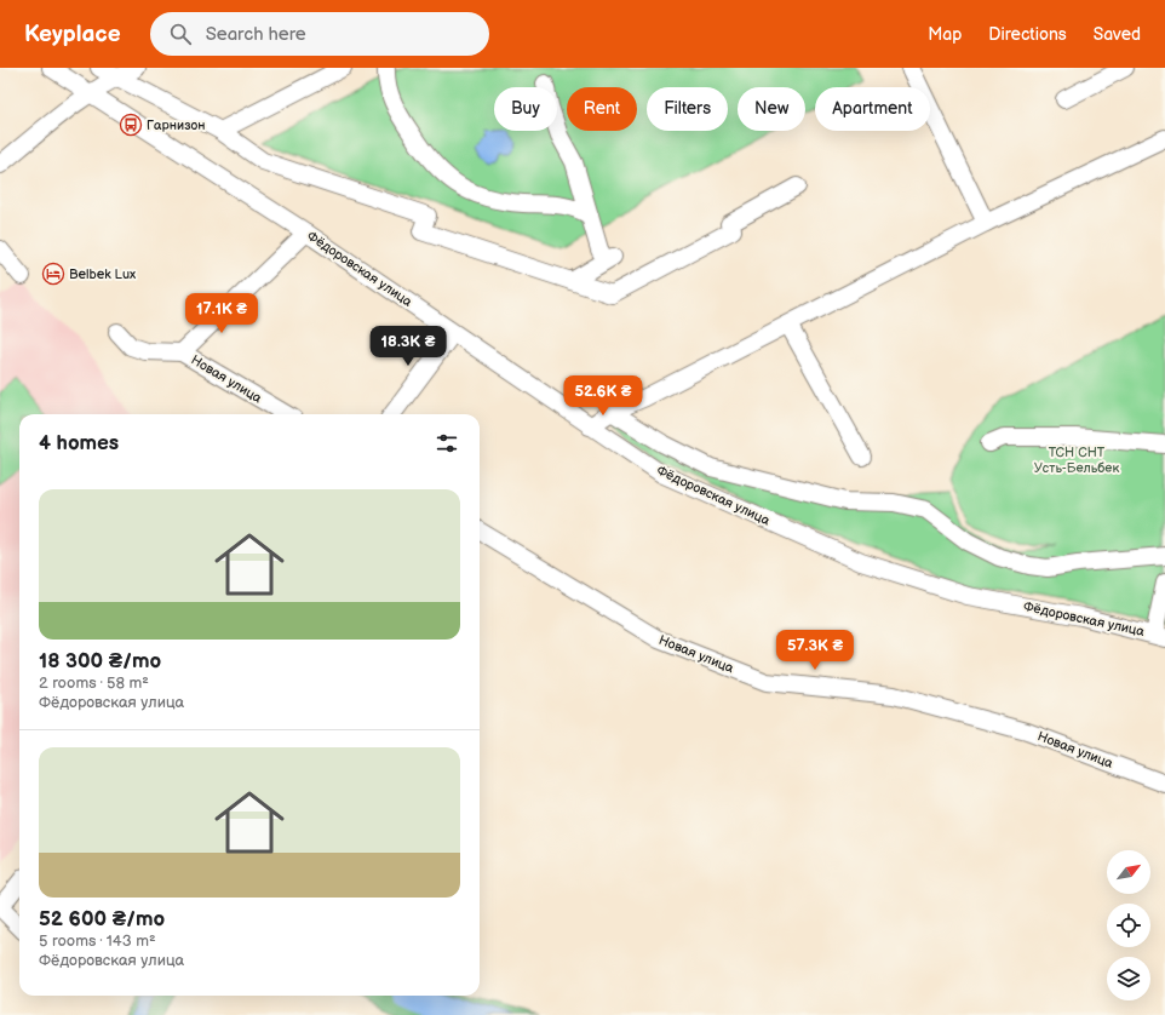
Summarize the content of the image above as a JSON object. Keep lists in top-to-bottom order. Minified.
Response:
{"streets":{"street":["Фёдоровская улица","Новая улица"]},"crossings":[["Фёдоровская улица","Новая улица"]],"parks":["ТСН СНТ Усть-Бельбек"],"places":{"bus stop":["Гарнизон"],"hotel":["Belbek Lux"]},"north":"top right","page":{"header":"Keyplace","search":"Search here","nav":["Map","Directions","Saved"],"chip":["Buy","Rent","Filters","New","Apartment"],"price":["17.1K ₴","18.3K ₴","52.6K ₴","57.3K ₴"],"heading":"4 homes","list":[{"name":"18 300 ₴/mo","note":"2 rooms · 58 m² · Фёдоровская улица"},{"name":"52 600 ₴/mo","note":"5 rooms · 143 m² · Фёдоровская улица"}]}}
